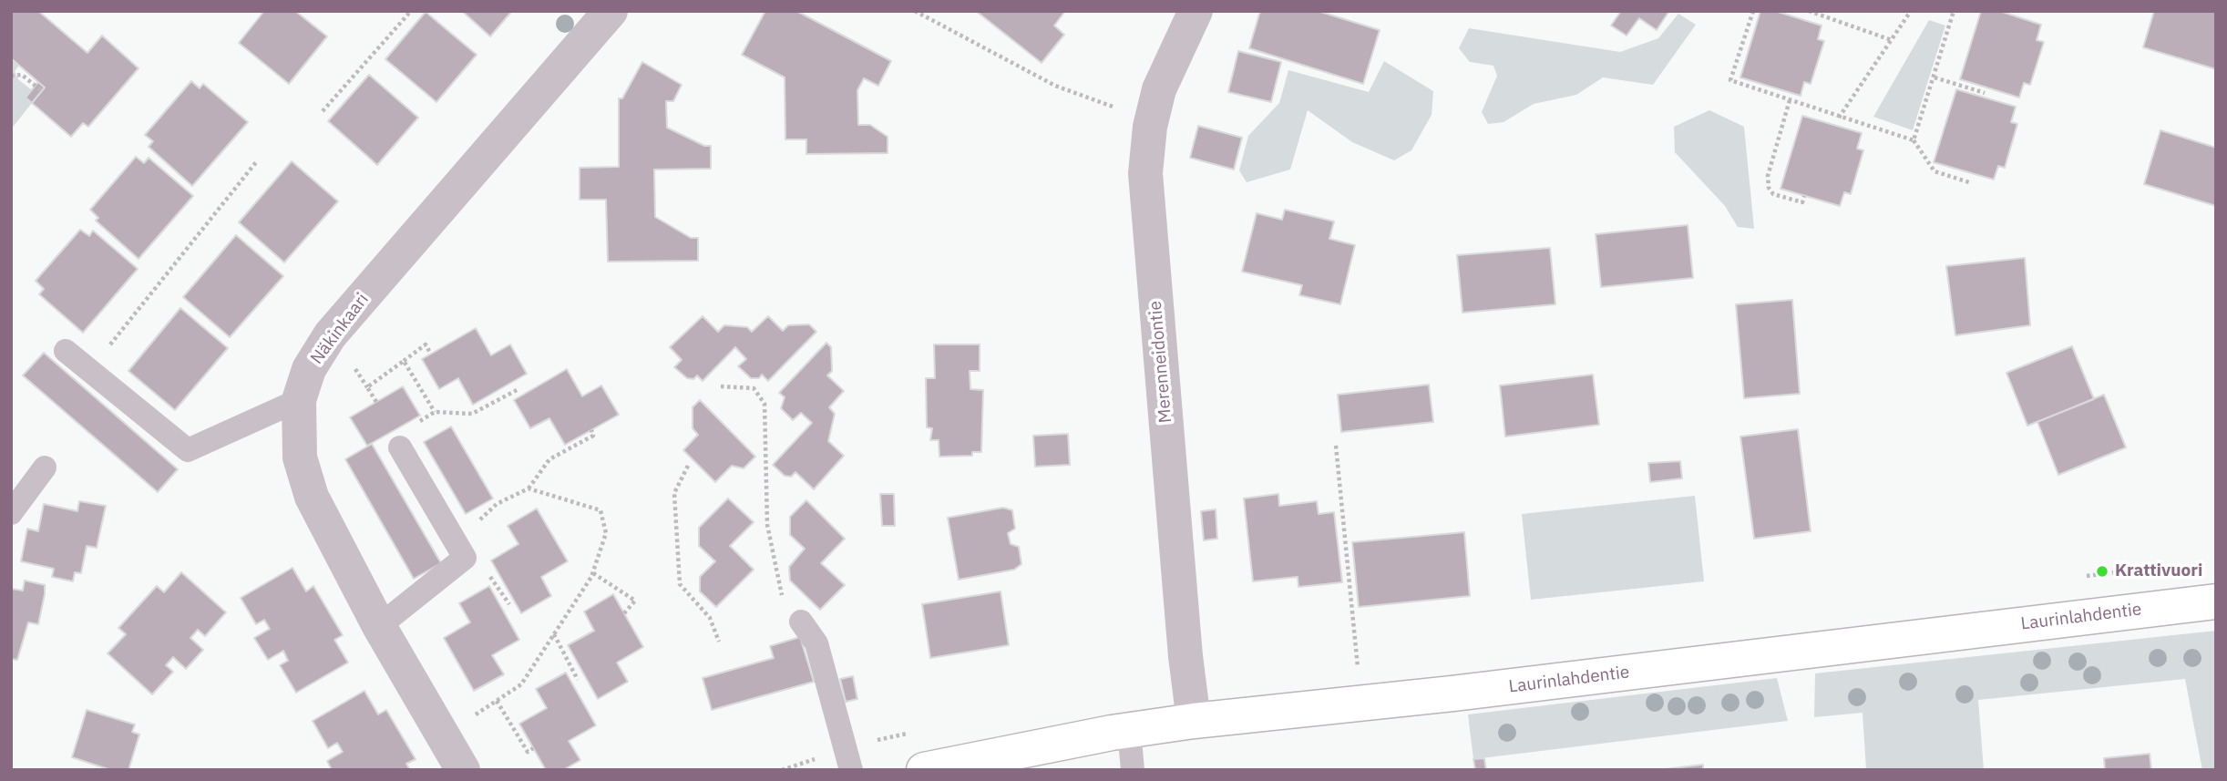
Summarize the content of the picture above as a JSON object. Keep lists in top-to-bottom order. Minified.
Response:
{"streets":{"street":["Näkinkaari","Merenneidontie","Laurinlahdentie"]},"crossings":[["Merenneidontie","Laurinlahdentie"]],"places":["Krattivuori"]}
